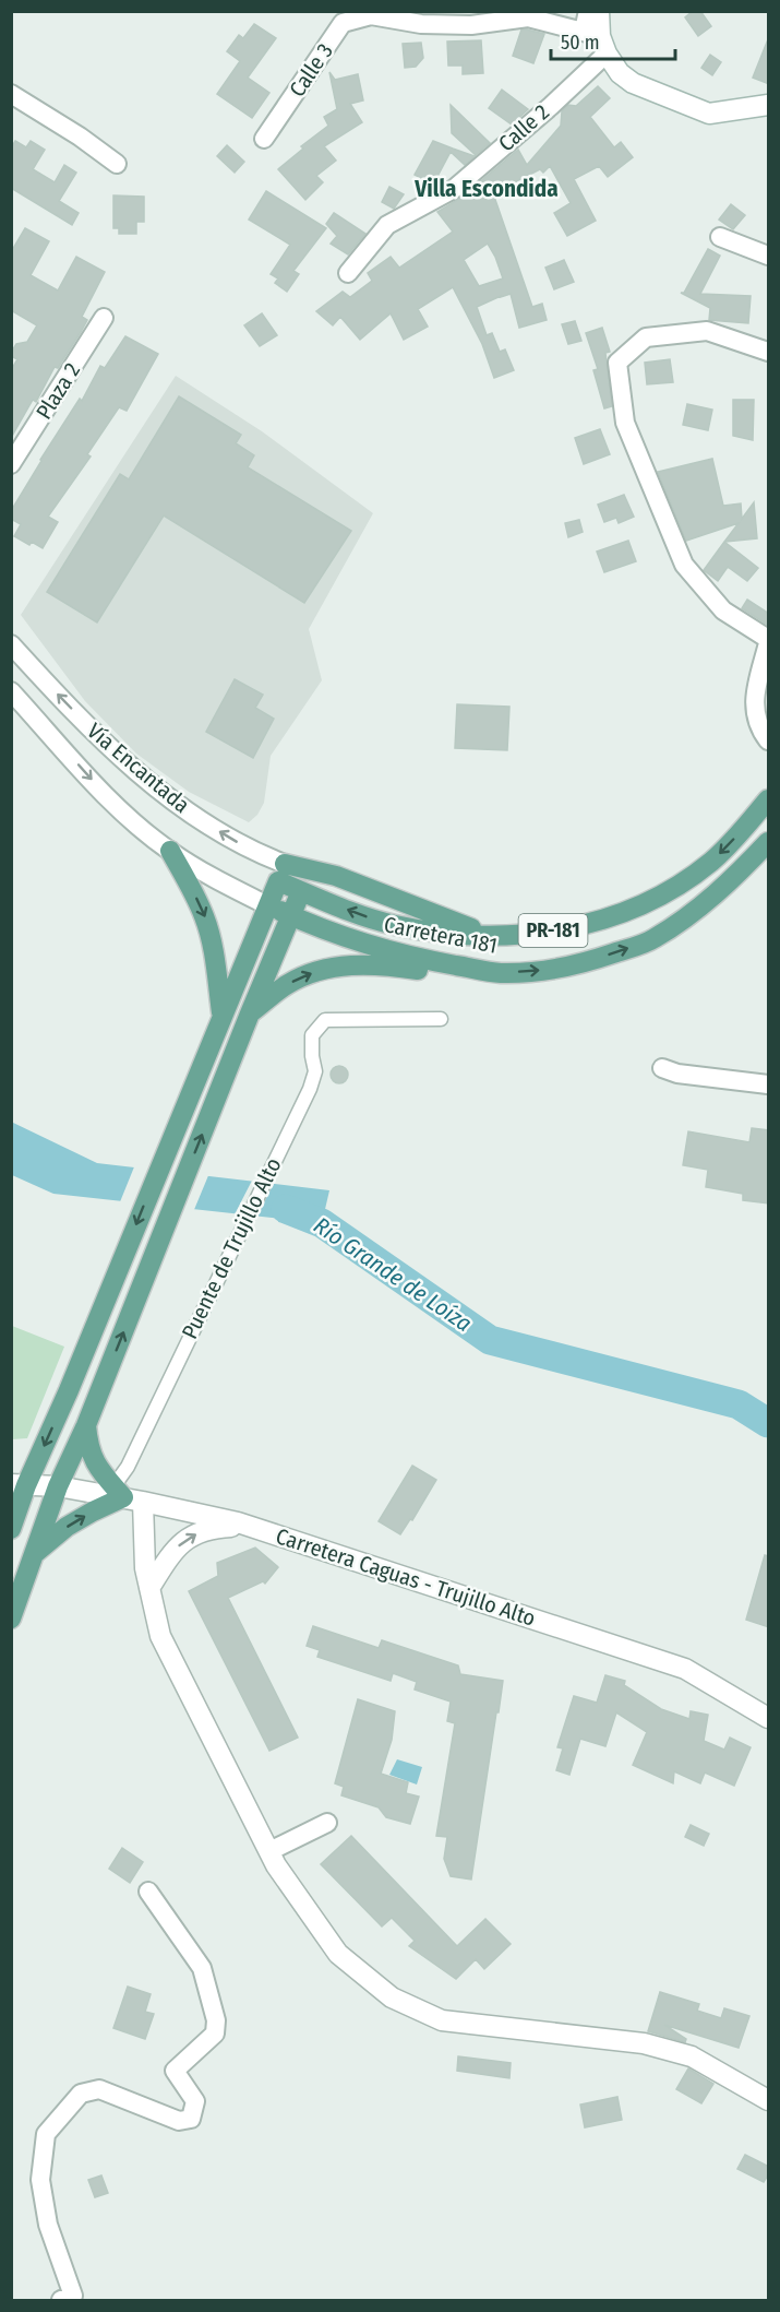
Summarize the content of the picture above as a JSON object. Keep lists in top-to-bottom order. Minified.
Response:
{"streets":{"main road":["PR-181","Carretera 181"],"street":["Calle 3","Calle 2","Plaza 2","Vía Encantada","Puente de Trujillo Alto","Carretera Caguas - Trujillo Alto"]},"crossings":[["Calle 3","Calle 2"],["Vía Encantada","Carretera 181"],["Puente de Trujillo Alto","Carretera Caguas - Trujillo Alto"]],"districts":["Villa Escondida"],"water":["Río Grande de Loíza"],"scale_bar":"50 m"}
